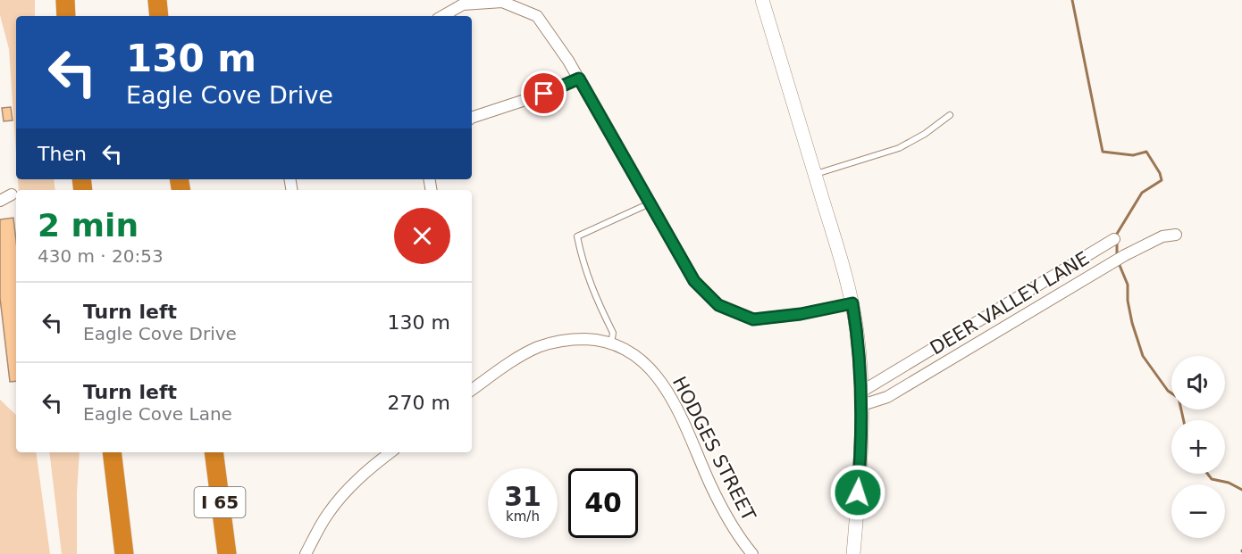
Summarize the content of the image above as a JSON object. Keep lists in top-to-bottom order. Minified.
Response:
{"streets":{"highway":["I 65"],"street":["DEER VALLEY LANE","HODGES STREET"]},"page":{"turn":["130 m","Eagle Cove Drive"],"then":"Then","heading":["2 min","430 m · 20:53"],"list":[{"name":"Turn left","note":"Eagle Cove Drive","value":"130 m"},{"name":"Turn left","note":"Eagle Cove Lane","value":"270 m"}],"map_buttons":["+","−"],"speed":"31 km/h","limit":"40"}}
